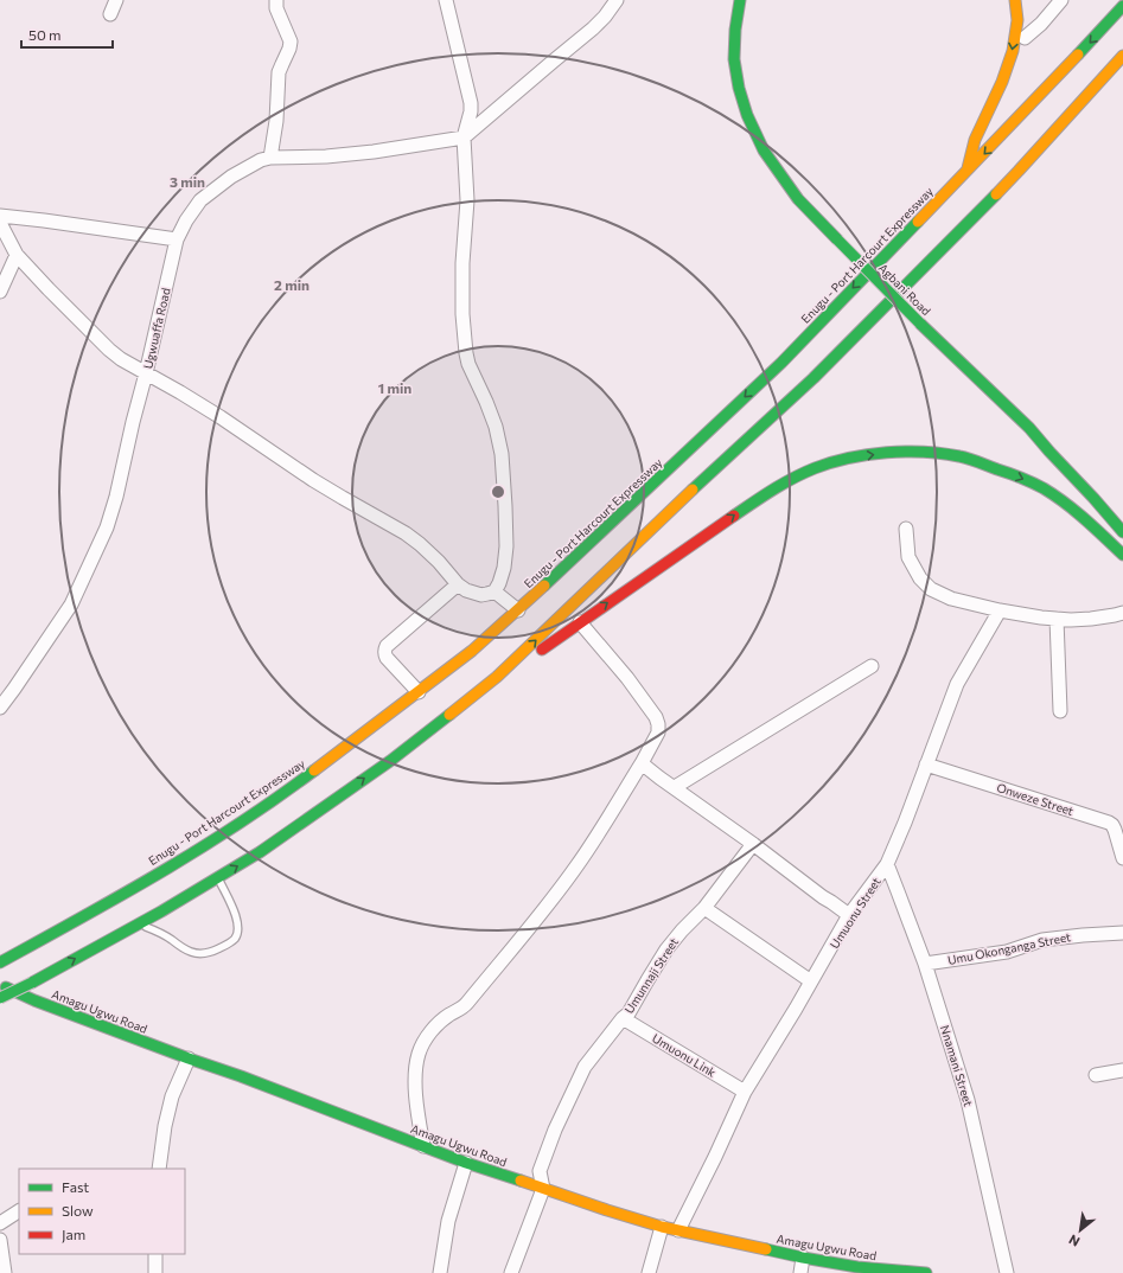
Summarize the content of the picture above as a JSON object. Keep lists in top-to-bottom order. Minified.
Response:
{"streets":{"main road":["Enugu - Port Harcourt Expressway","Agbani Road","Amagu Ugwu Road"],"street":["Ugwuaffa Road","Onweze Street","Umuonu Street","Umu Okonganga Street","Umunnaji Street","Umuonu Link","Nnamani Street"]},"crossings":[["Onweze Street","Umuonu Street"],["Umuonu Street","Amagu Ugwu Road"],["Umuonu Street","Umuonu Link"],["Umuonu Street","Nnamani Street"],["Umu Okonganga Street","Nnamani Street"],["Umunnaji Street","Amagu Ugwu Road"],["Umunnaji Street","Umuonu Link"]],"legend":["Fast","Slow","Jam"],"scale_bar":"50 m","north":"bottom left","rings":["3 min","2 min","1 min"]}
